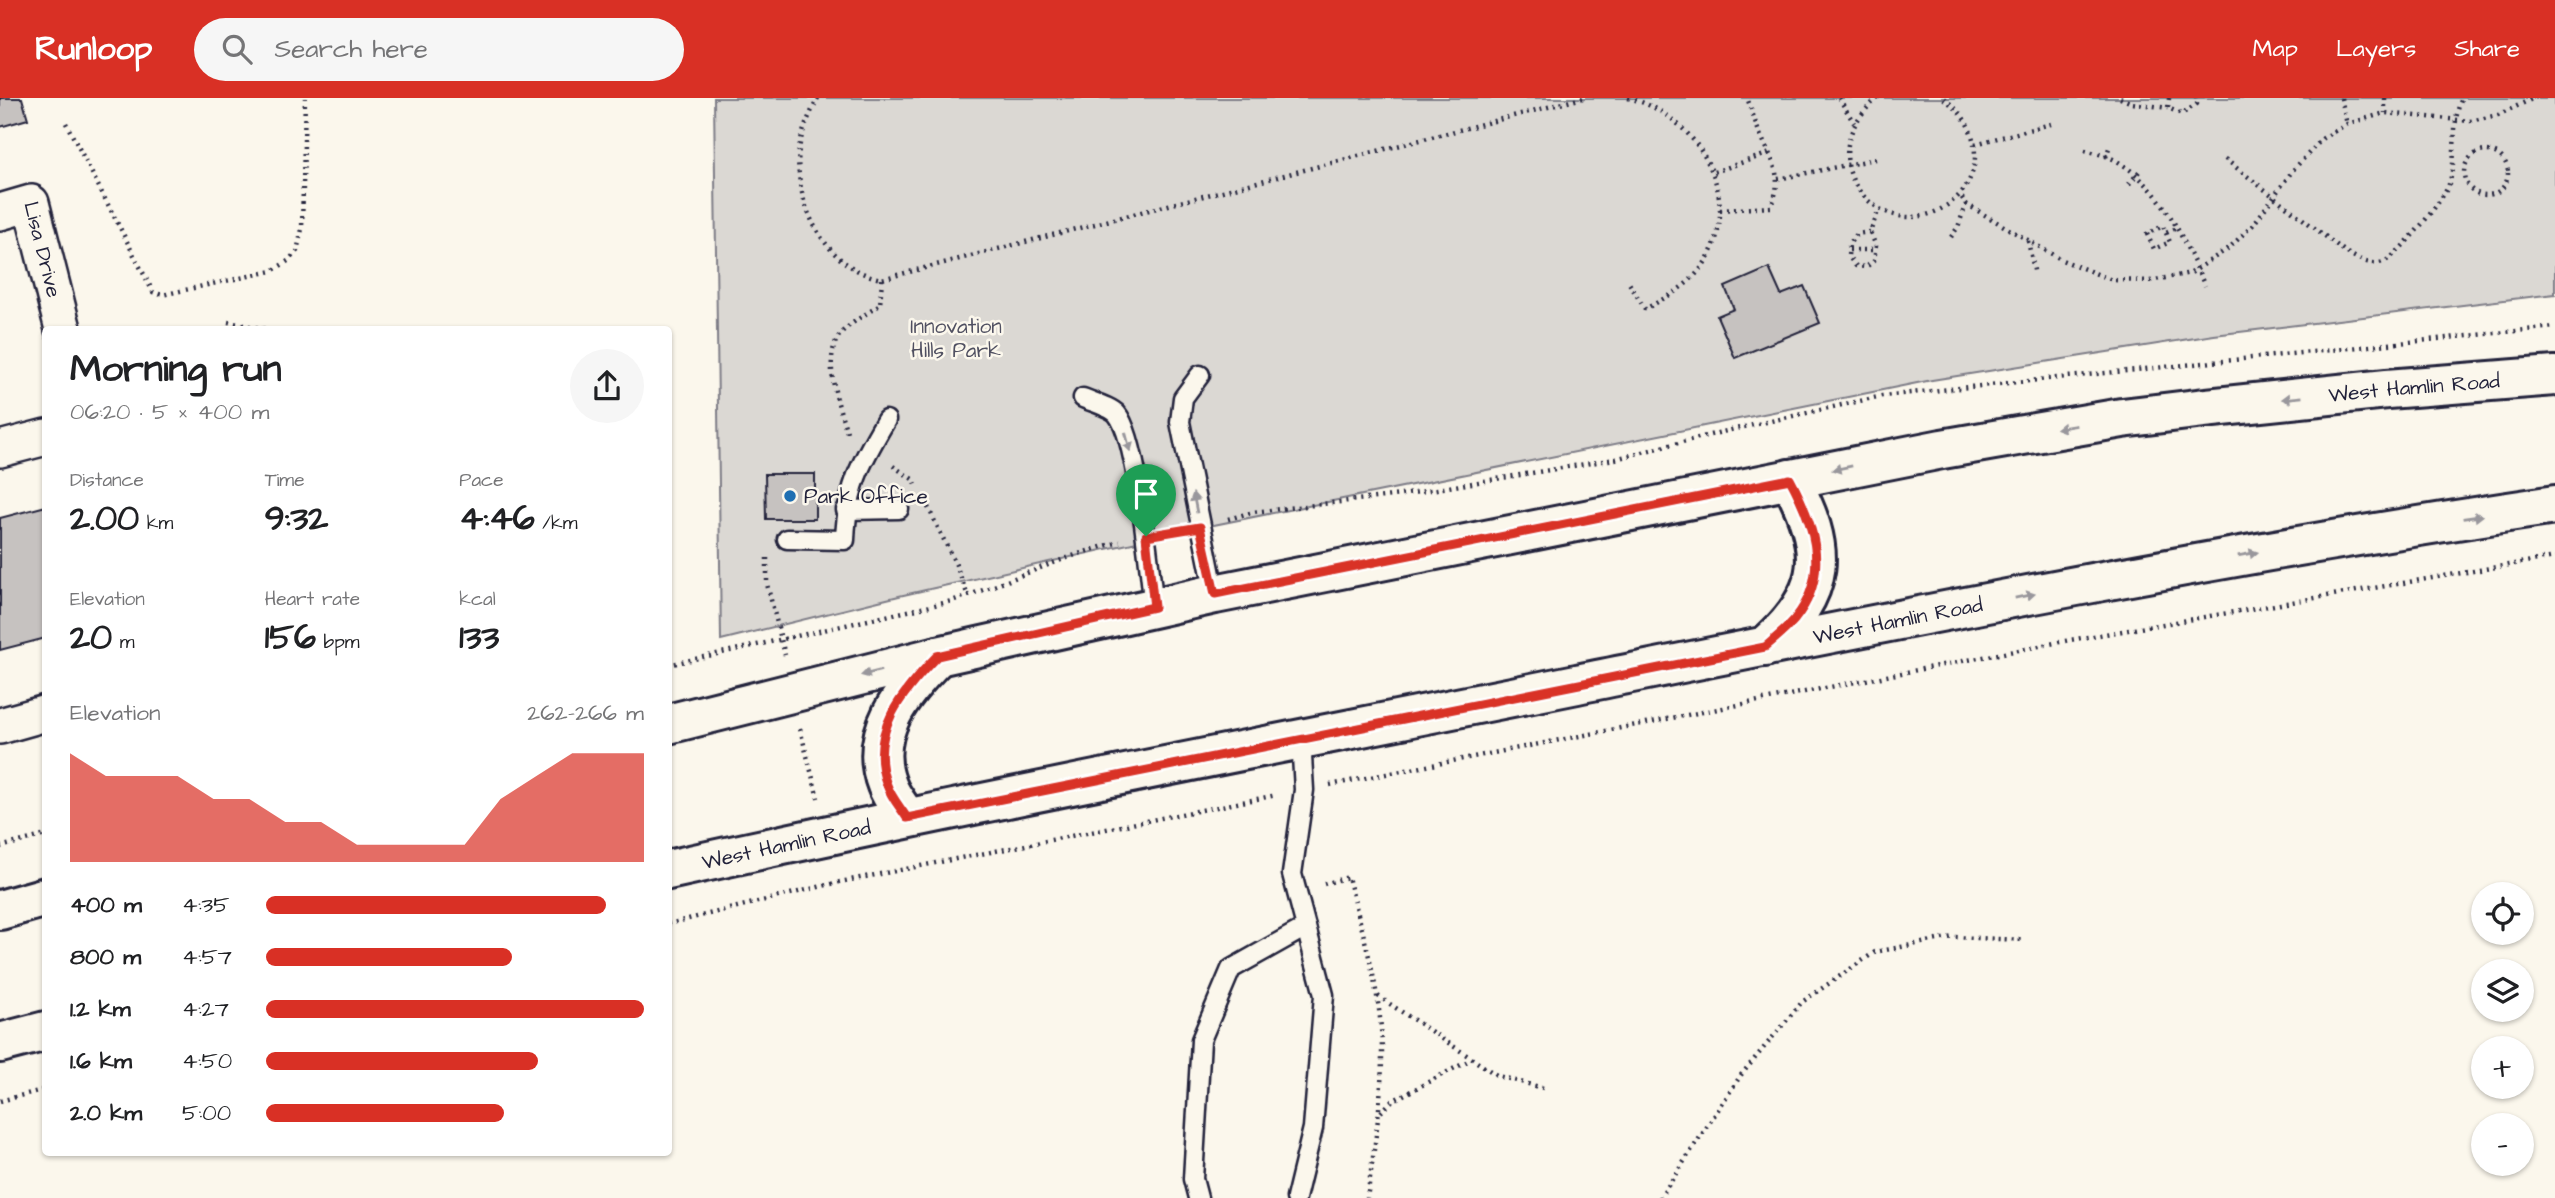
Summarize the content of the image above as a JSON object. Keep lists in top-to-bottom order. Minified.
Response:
{"streets":{"main road":["West Hamlin Road"],"street":["Lisa Drive"]},"parks":["Innovation Hills Park"],"places":["Park Office"],"page":{"header":"Runloop","search":"Search here","nav":["Map","Layers","Share"],"heading":["Morning run","06:20 · 5 × 400 m"],"stats":[["Distance","2.00 km"],["Time","9:32"],["Pace","4:46 /km"],["Elevation","20 m"],["Heart rate","156 bpm"],["kcal","133"]],"chart":["Elevation","262–266 m"],"list":[{"name":"400 m","note":"4:35"},{"name":"800 m","note":"4:57"},{"name":"1.2 km","note":"4:27"},{"name":"1.6 km","note":"4:50"},{"name":"2.0 km","note":"5:00"}],"map_buttons":["+","−"]}}
